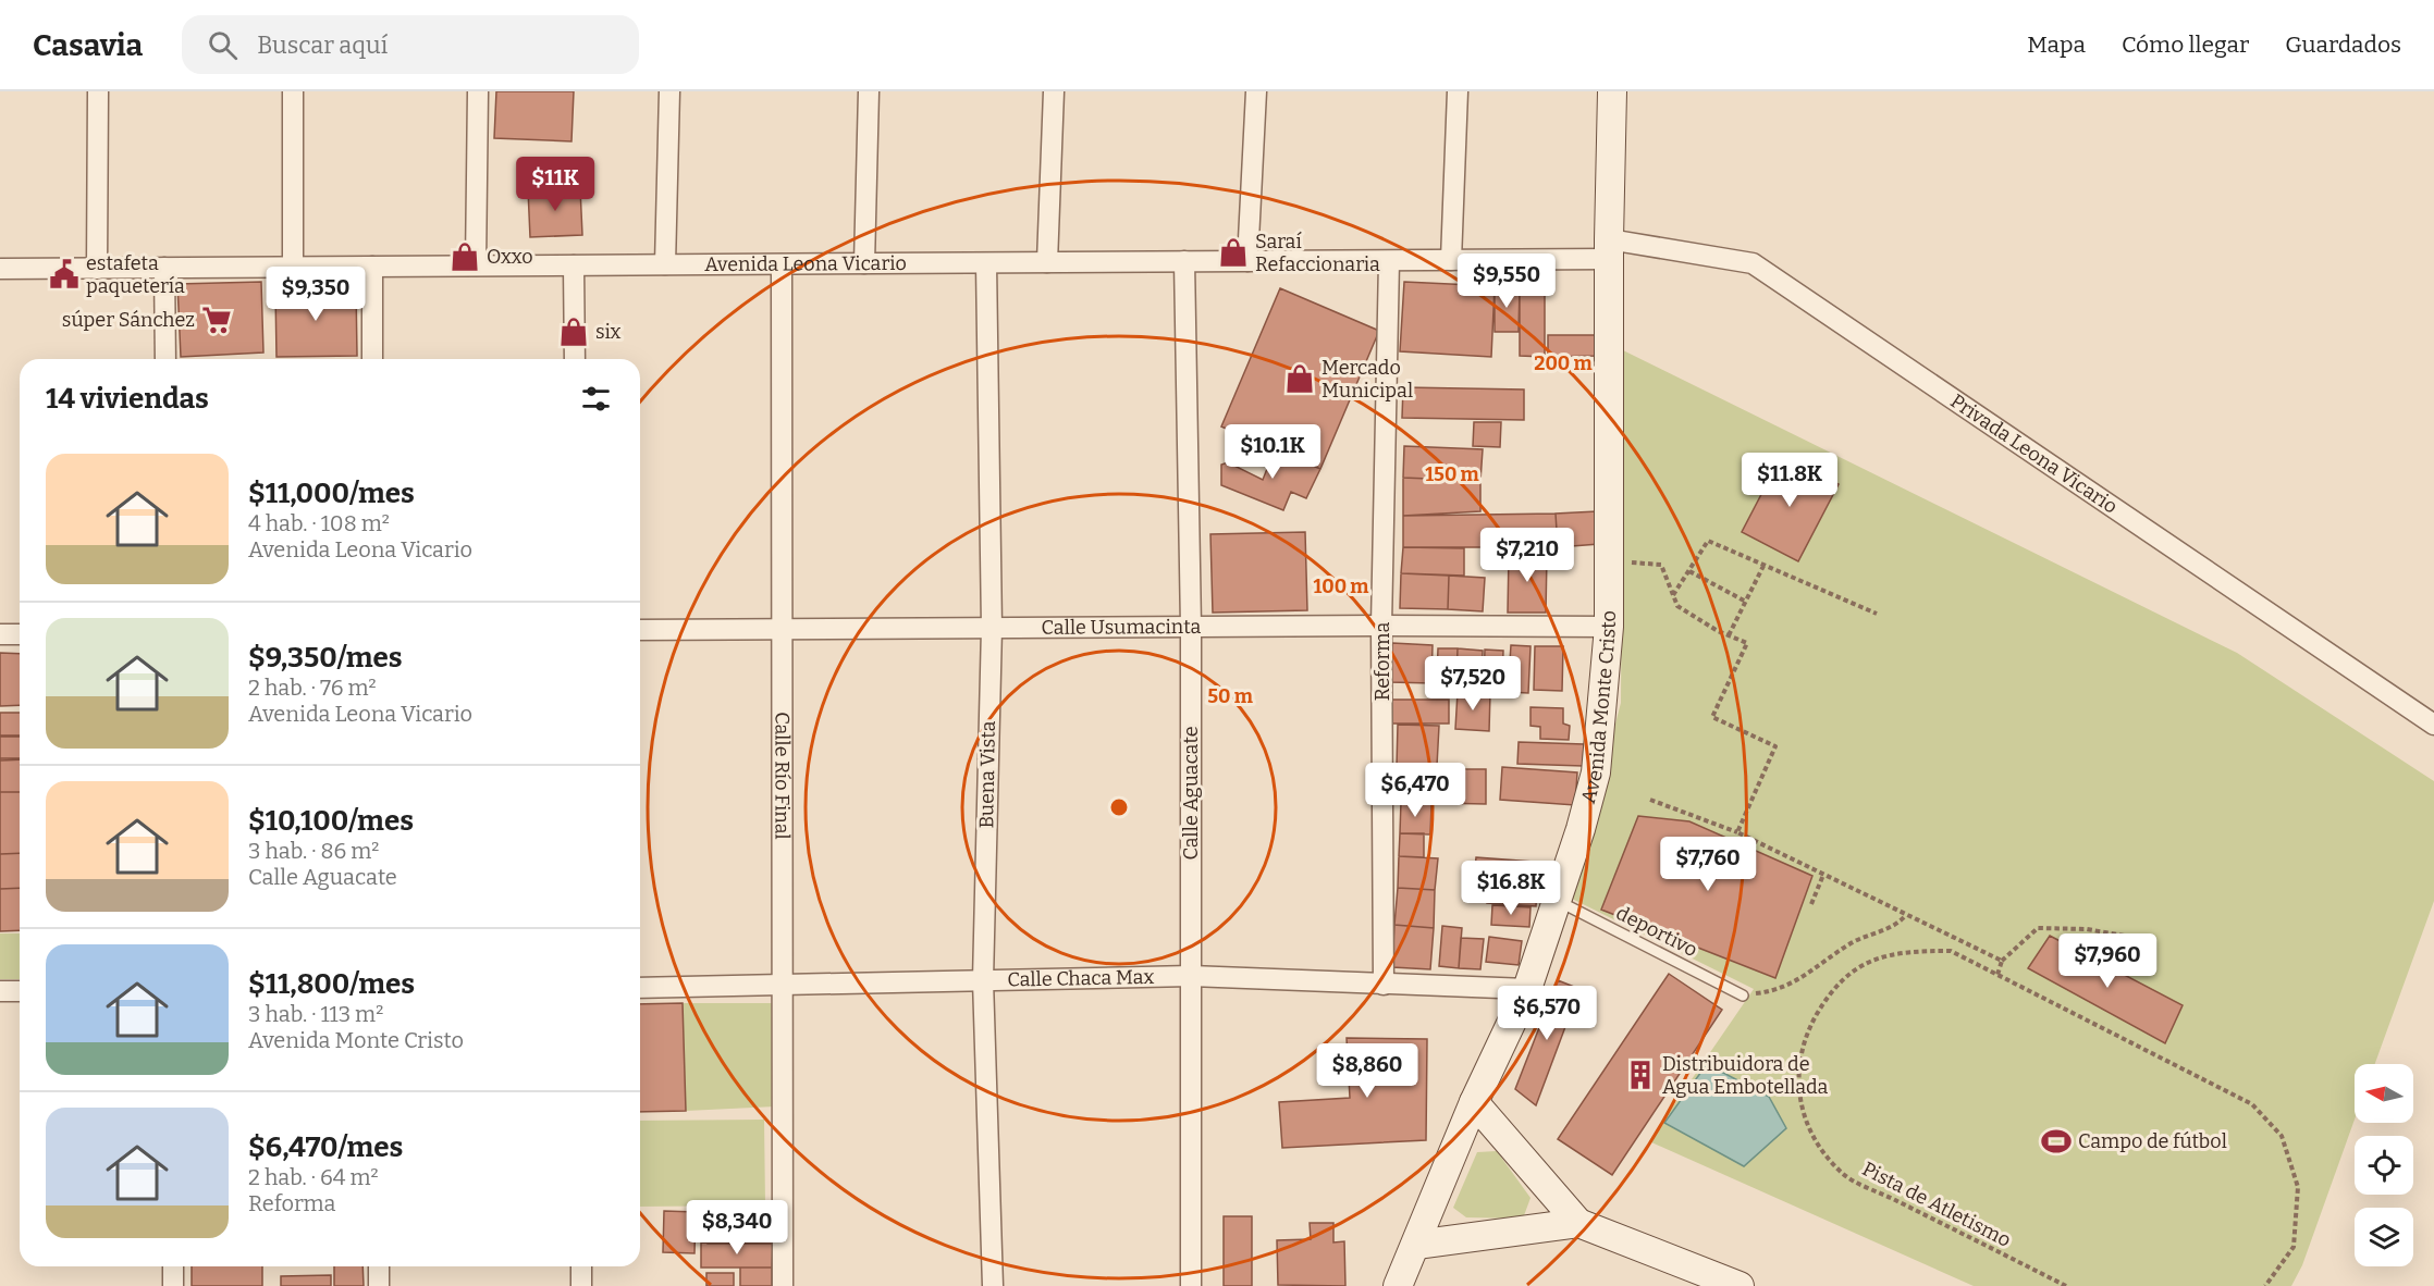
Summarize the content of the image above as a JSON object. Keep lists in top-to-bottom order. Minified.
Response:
{"streets":{"main road":["Avenida Monte Cristo"],"street":["Avenida Leona Vicario","Privada Leona Vicario","Calle Usumacinta","Reforma","Calle Río Final","Buena Vista","Calle Aguacate","Calle Chaca Max"],"lane":["deportivo"],"path":["Pista de Atletismo"]},"crossings":[["Avenida Leona Vicario","Privada Leona Vicario"],["Avenida Leona Vicario","Reforma"],["Avenida Leona Vicario","Avenida Monte Cristo"],["Avenida Leona Vicario","Calle Río Final"],["Avenida Leona Vicario","Buena Vista"],["Avenida Leona Vicario","Calle Aguacate"],["Privada Leona Vicario","Avenida Monte Cristo"],["Calle Usumacinta","Reforma"],["Calle Usumacinta","Avenida Monte Cristo"],["Calle Usumacinta","Calle Río Final"],["Calle Usumacinta","Buena Vista"],["Calle Usumacinta","Calle Aguacate"],["Reforma","Calle Chaca Max"],["Avenida Monte Cristo","deportivo"],["Avenida Monte Cristo","Calle Chaca Max"],["Calle Río Final","Calle Chaca Max"],["Buena Vista","Calle Chaca Max"],["Calle Aguacate","Calle Chaca Max"]],"places":{"shop":["Saraí Refaccionaria","Oxxo","six","Mercado Municipal"],"public building":["estafeta paquetería"],"supermarket":["súper Sánchez"],"building":["Distribuidora de Agua Embotellada"],"sports":["Campo de fútbol"]},"north":"left","page":{"header":"Casavia","search":"Buscar aquí","nav":["Mapa","Cómo llegar","Guardados"],"price":["$11K","$9,550","$9,350","$10.1K","$11.8K","$7,210","$7,520","$6,470","$7,760","$16.8K","$7,960","$6,570","$8,860","$8,340"],"heading":"14 viviendas","list":[{"name":"$11,000/mes","note":"4 hab. · 108 m² · Avenida Leona Vicario"},{"name":"$9,350/mes","note":"2 hab. · 76 m² · Avenida Leona Vicario"},{"name":"$10,100/mes","note":"3 hab. · 86 m² · Calle Aguacate"},{"name":"$11,800/mes","note":"3 hab. · 113 m² · Avenida Monte Cristo"},{"name":"$6,470/mes","note":"2 hab. · 64 m² · Reforma"}]},"rings":["200 m","150 m","100 m","50 m"]}
